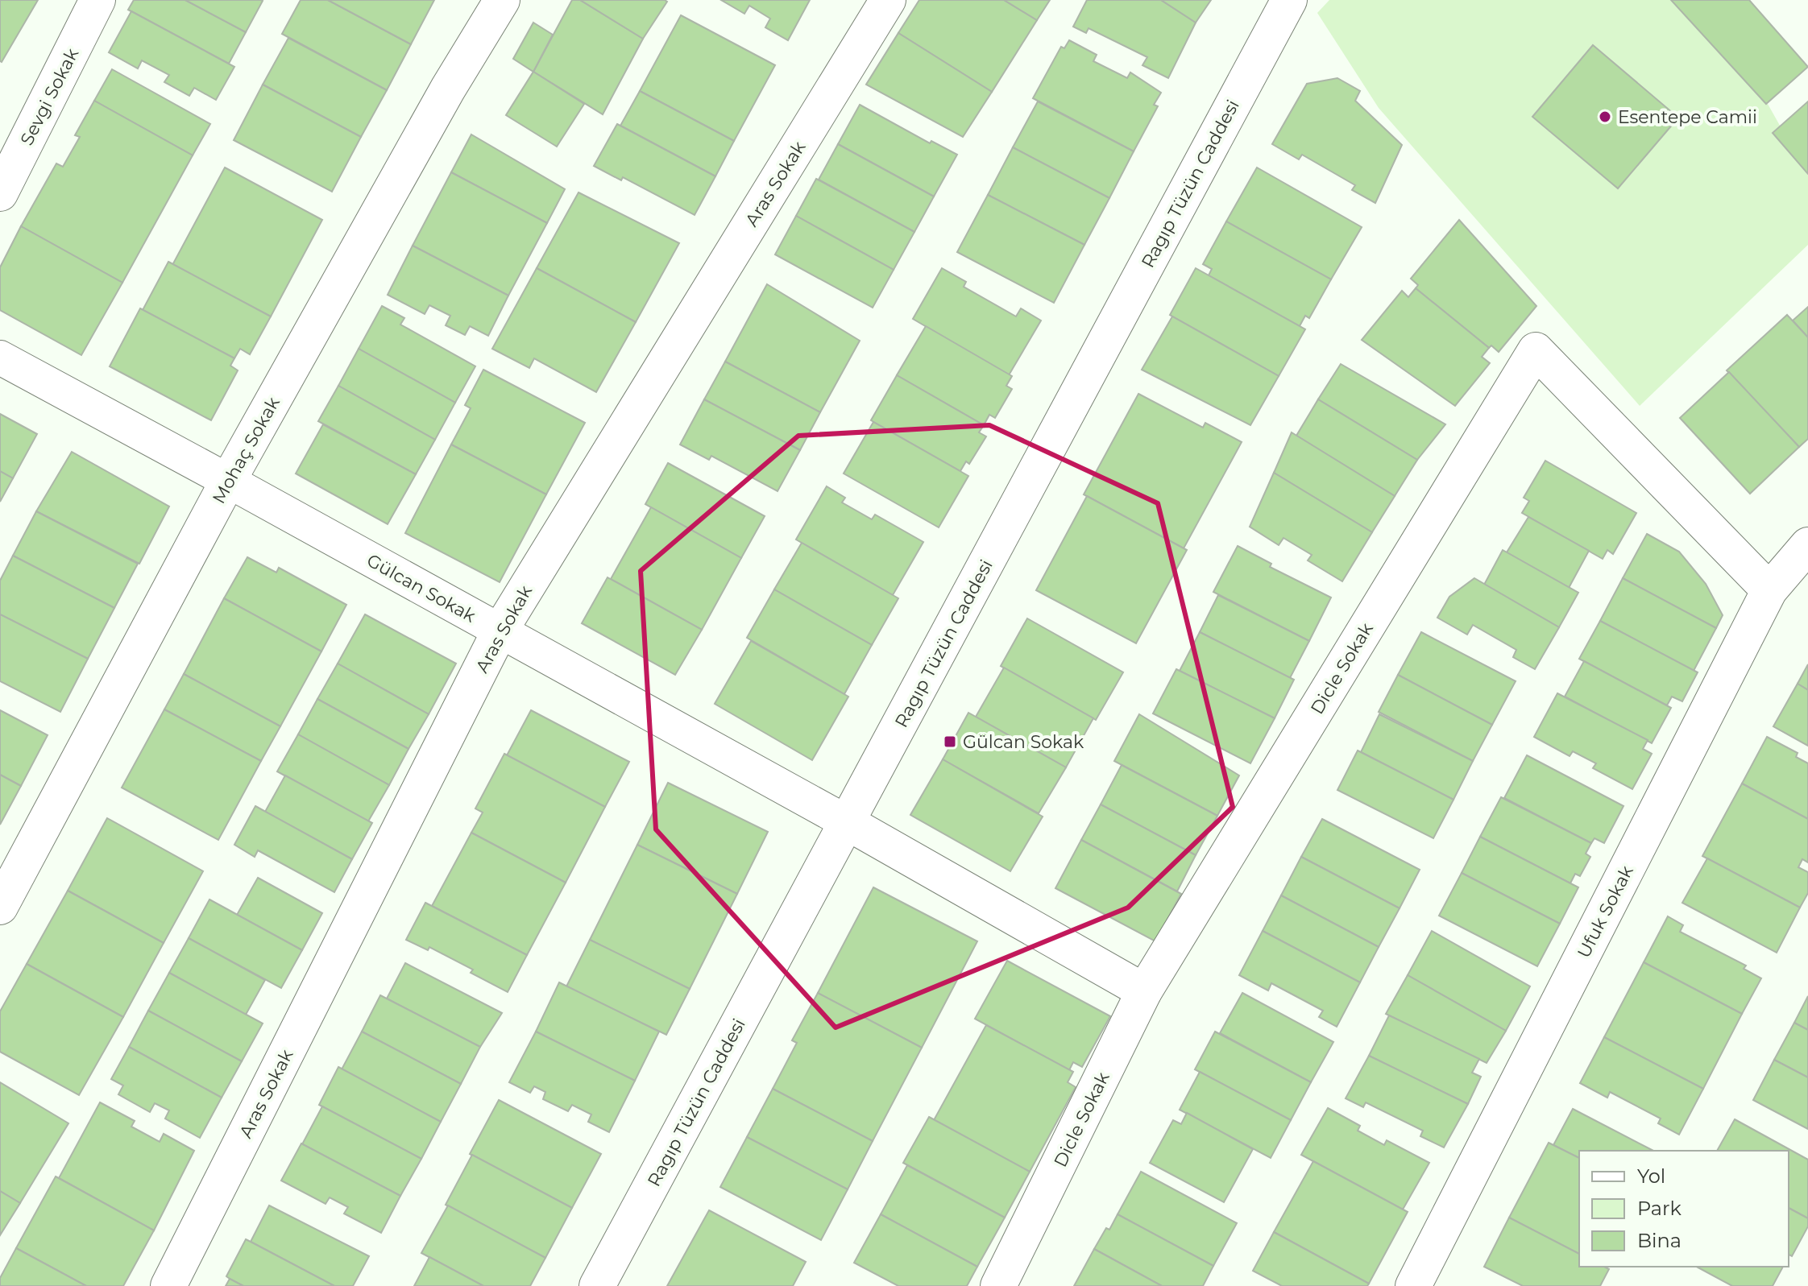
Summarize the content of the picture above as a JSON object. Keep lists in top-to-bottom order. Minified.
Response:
{"streets":{"street":["Sevgi Sokak","Aras Sokak","Ragıp Tüzün Caddesi","Mohaç Sokak","Gülcan Sokak","Dicle Sokak","Ufuk Sokak"]},"crossings":[["Aras Sokak","Gülcan Sokak"],["Ragıp Tüzün Caddesi","Gülcan Sokak"],["Mohaç Sokak","Gülcan Sokak"],["Gülcan Sokak","Dicle Sokak"],["Dicle Sokak","Ufuk Sokak"]],"places":{"other":["Esentepe Camii"],"transit":["Gülcan Sokak"]},"legend":["Yol","Park","Bina"]}
